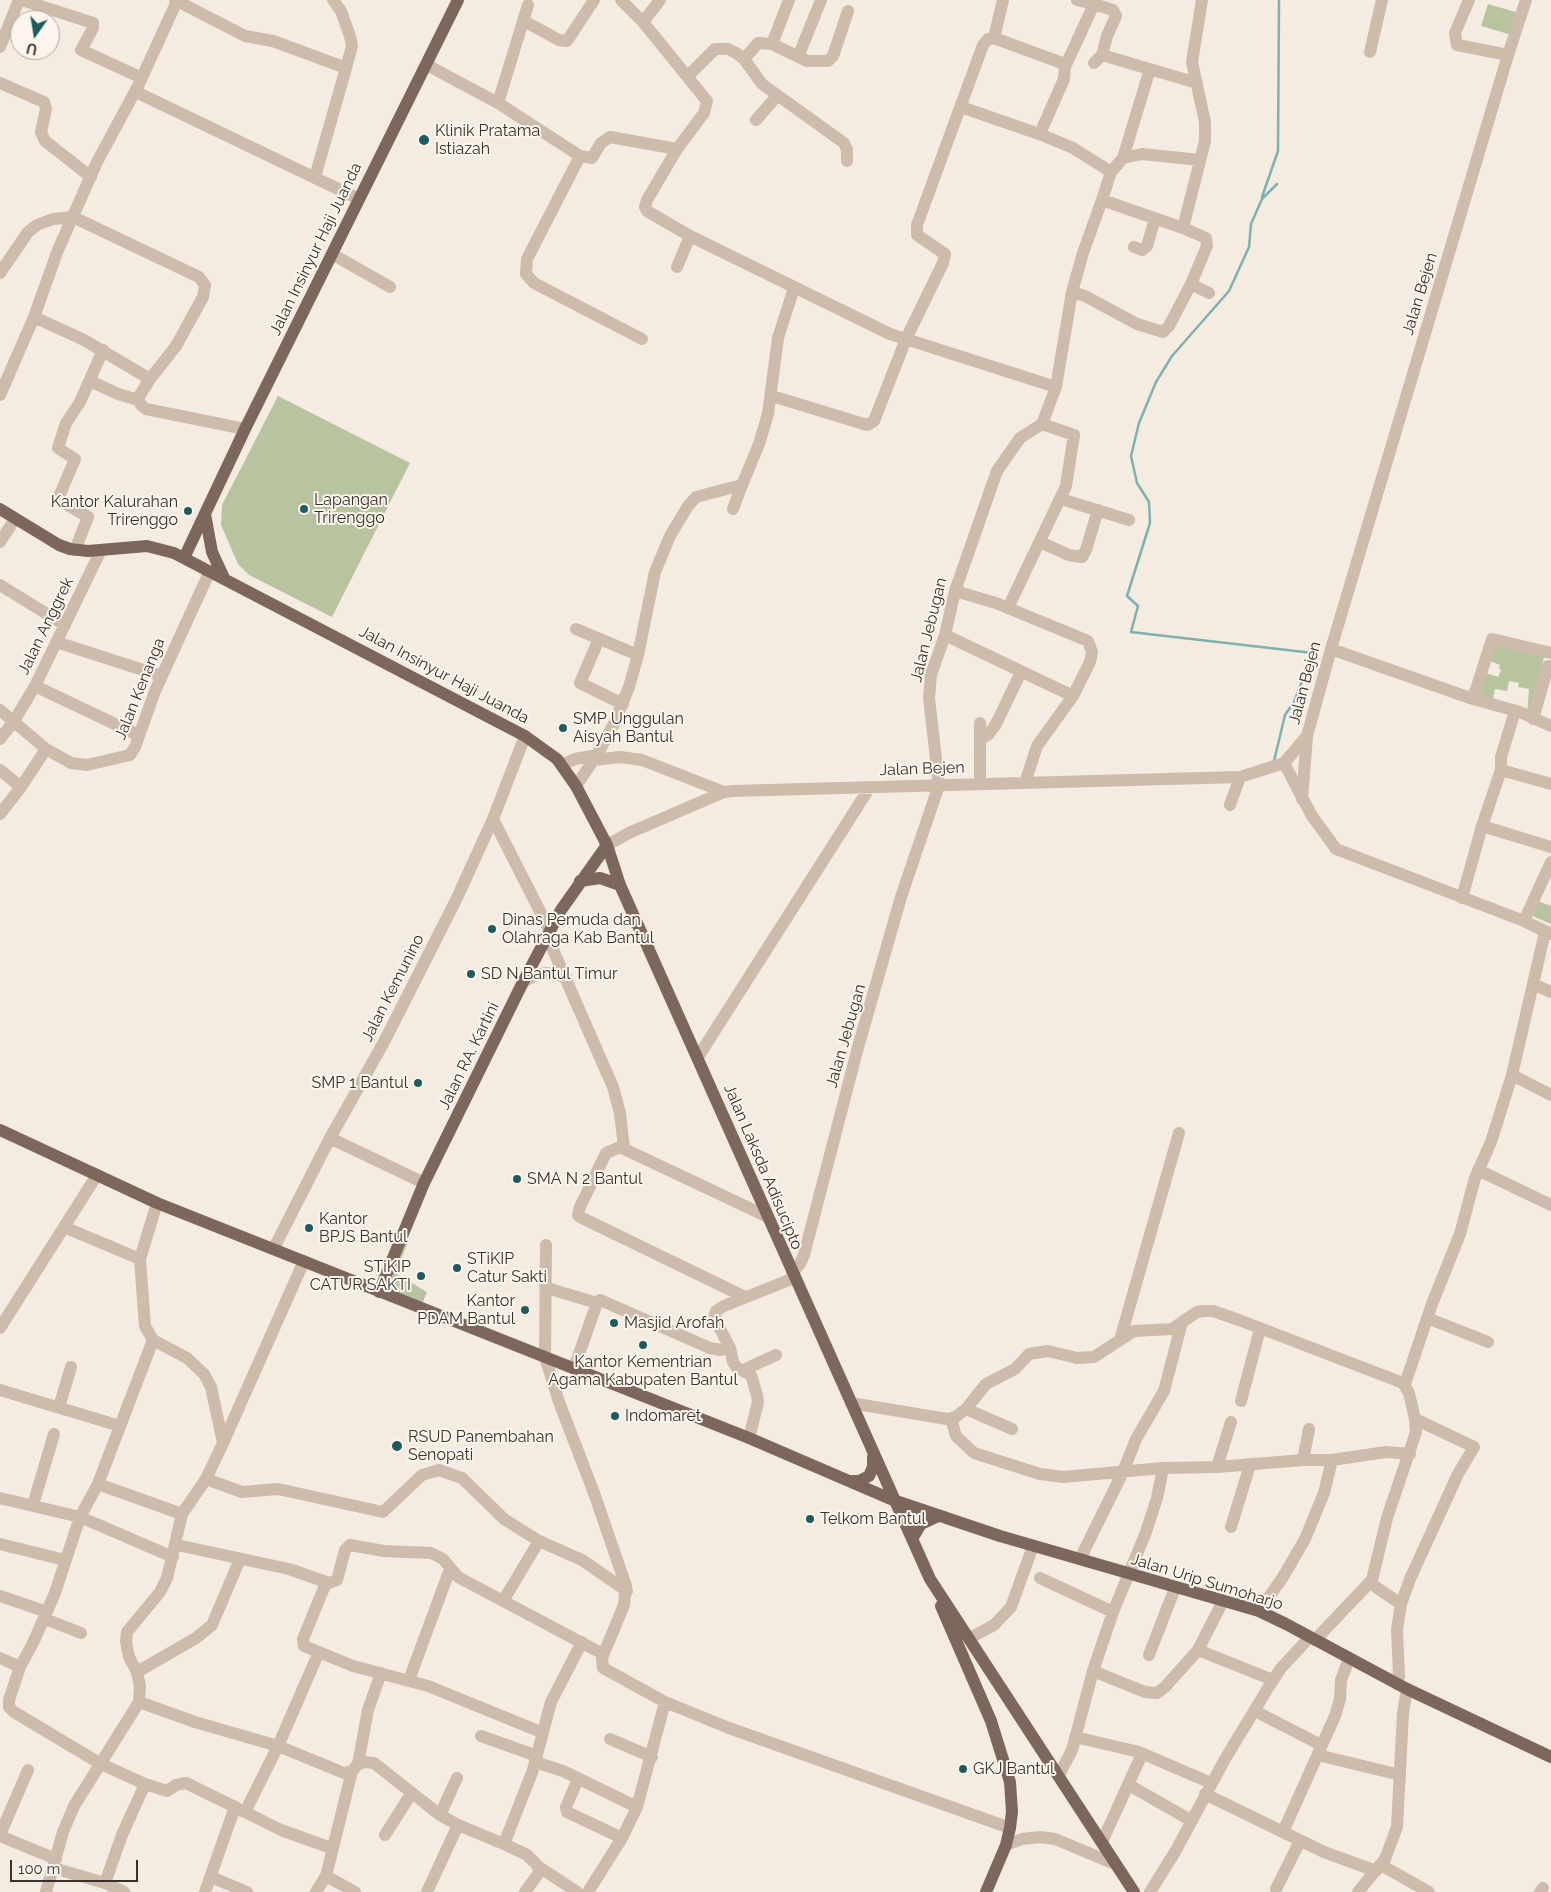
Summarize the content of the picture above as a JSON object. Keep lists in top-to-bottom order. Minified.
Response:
{"streets":{"main road":["Jalan Insinyur Haji Juanda","Jalan RA. Kartini","Jalan Laksda Adisucipto","Jalan Urip Sumoharjo"],"street":["Jalan Bejen","Jalan Anggrek","Jalan Jebugan","Jalan Kenanga","Jalan Kemunino"]},"crossings":[["Jalan Insinyur Haji Juanda","Jalan Bejen"],["Jalan Insinyur Haji Juanda","Jalan Anggrek"],["Jalan Insinyur Haji Juanda","Jalan Kenanga"],["Jalan Insinyur Haji Juanda","Jalan Kemunino"],["Jalan Insinyur Haji Juanda","Jalan RA. Kartini"],["Jalan Insinyur Haji Juanda","Jalan Laksda Adisucipto"],["Jalan Bejen","Jalan Jebugan"],["Jalan Bejen","Jalan RA. Kartini"],["Jalan Bejen","Jalan Laksda Adisucipto"],["Jalan Anggrek","Jalan Kenanga"],["Jalan Jebugan","Jalan Laksda Adisucipto"],["Jalan Kemunino","Jalan Urip Sumoharjo"],["Jalan RA. Kartini","Jalan Laksda Adisucipto"],["Jalan RA. Kartini","Jalan Urip Sumoharjo"],["Jalan Laksda Adisucipto","Jalan Urip Sumoharjo"]],"places":["Klinik Pratama Istiazah","Lapangan Trirenggo","Kantor Kalurahan Trirenggo","SMP Unggulan Aisyah Bantul","Dinas Pemuda dan Olahraga Kab Bantul","SD N Bantul Timur","SMP 1 Bantul","SMA N 2 Bantul","Kantor BPJS Bantul","STiKIP Catur Sakti","STiKIP CATUR SAKTI","Kantor PDAM Bantul","Masjid Arofah","Kantor Kementrian Agama Kabupaten Bantul","Indomaret","RSUD Panembahan Senopati","Telkom Bantul","GKJ Bantul"],"scale_bar":"100 m","north":"bottom"}
